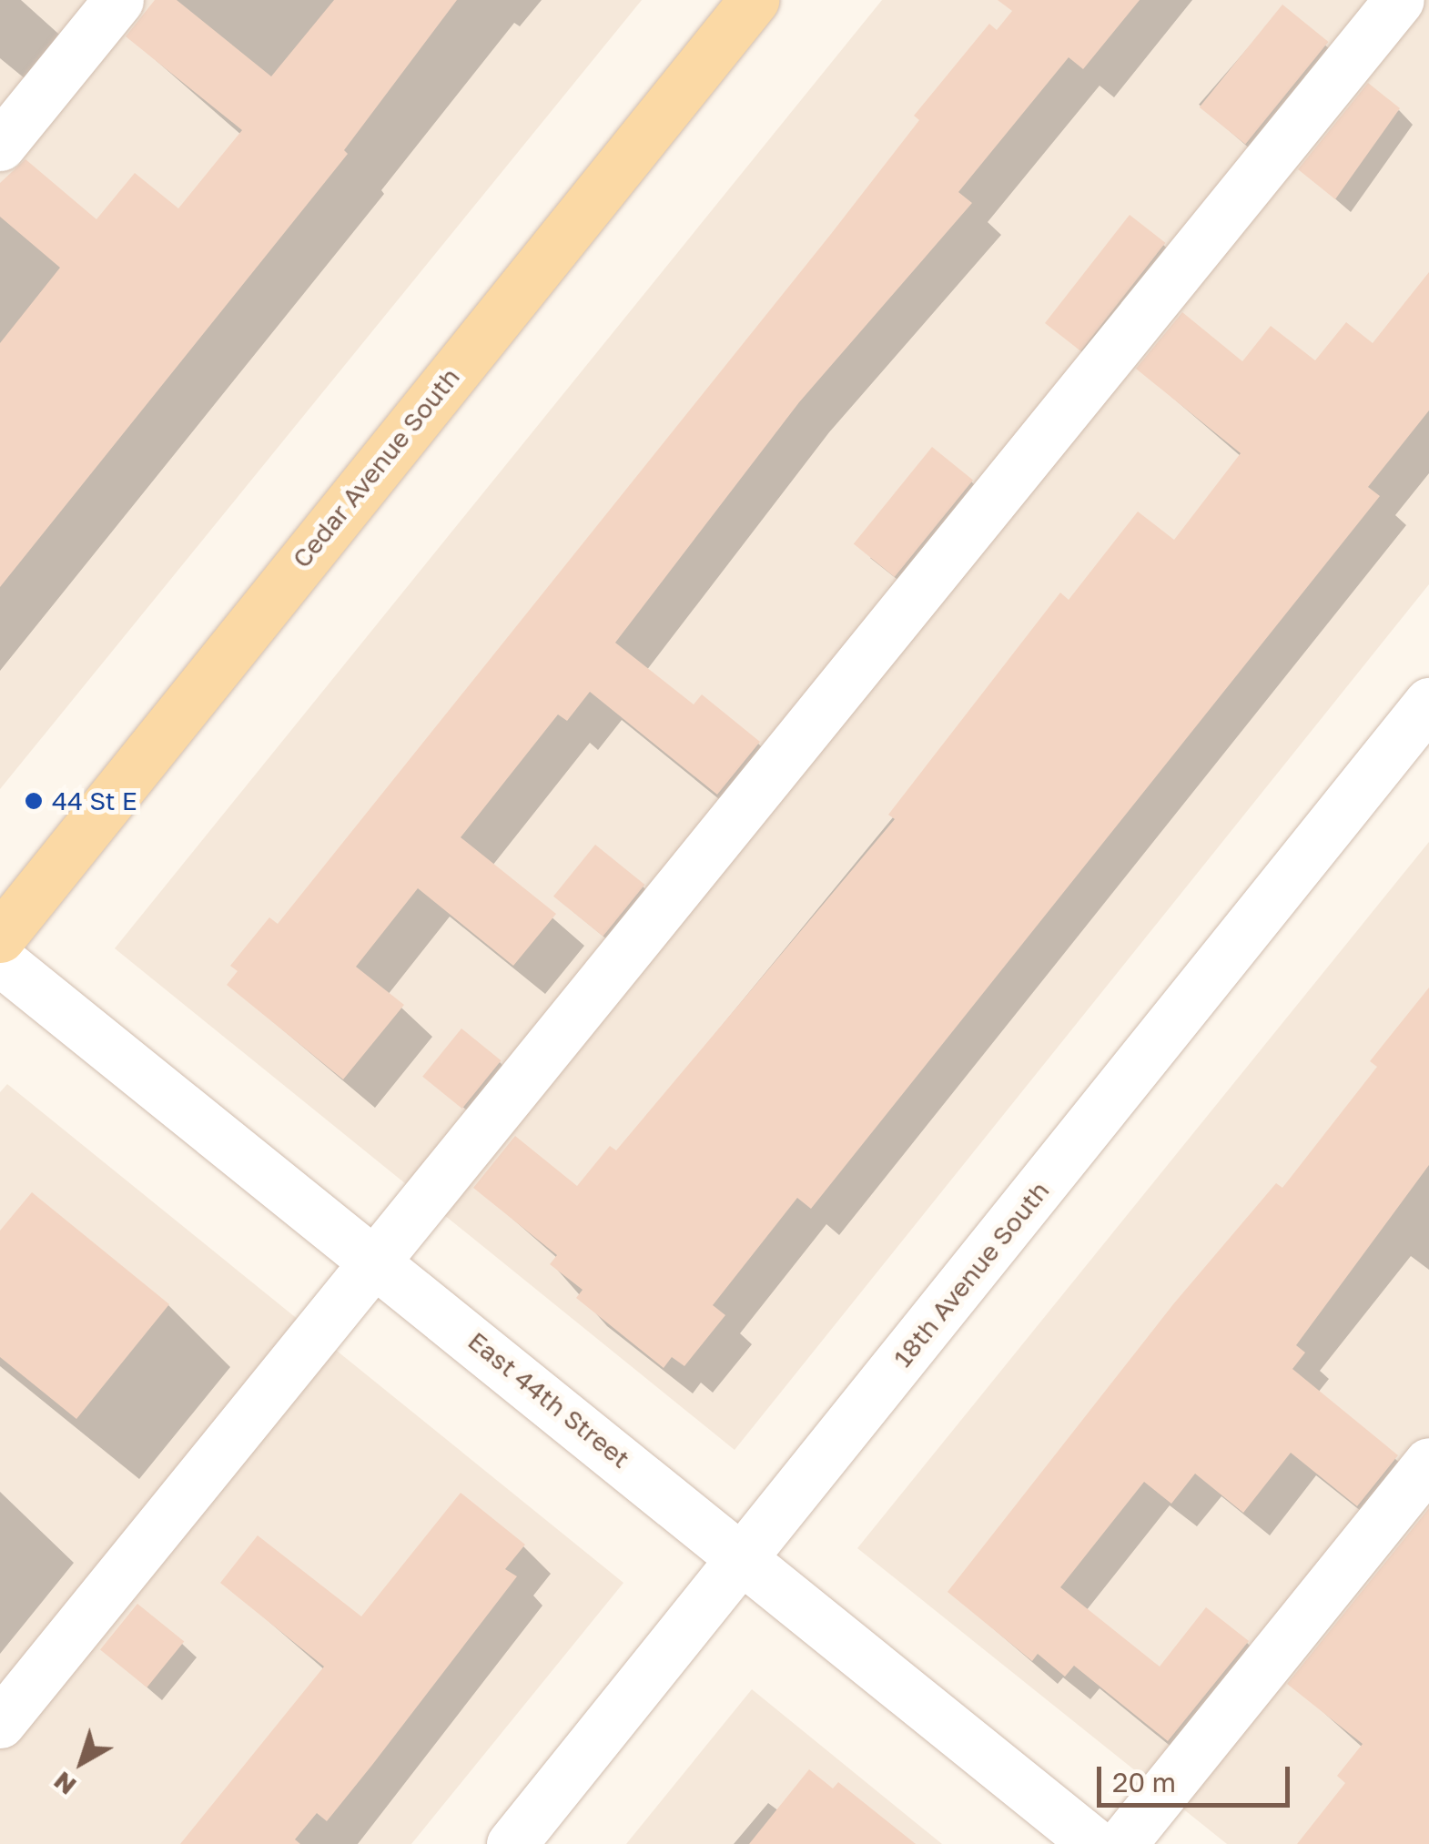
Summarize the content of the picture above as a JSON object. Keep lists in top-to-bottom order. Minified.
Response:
{"streets":{"main road":["Cedar Avenue South"],"street":["18th Avenue South","East 44th Street"]},"crossings":[["18th Avenue South","East 44th Street"]],"places":["44 St E"],"scale_bar":"20 m","north":"bottom left"}
